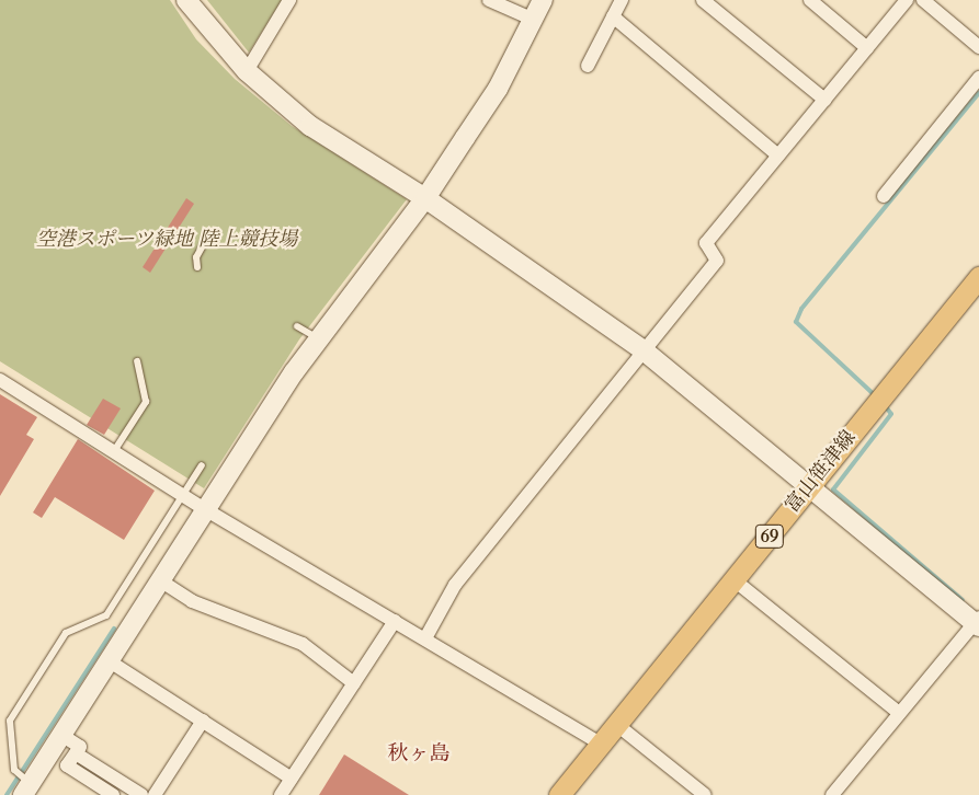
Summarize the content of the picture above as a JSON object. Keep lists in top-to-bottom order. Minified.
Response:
{"streets":{"main road":["富山笹津線","69"]},"districts":["秋ヶ島"],"parks":["空港スポーツ緑地 陸上競技場"]}
